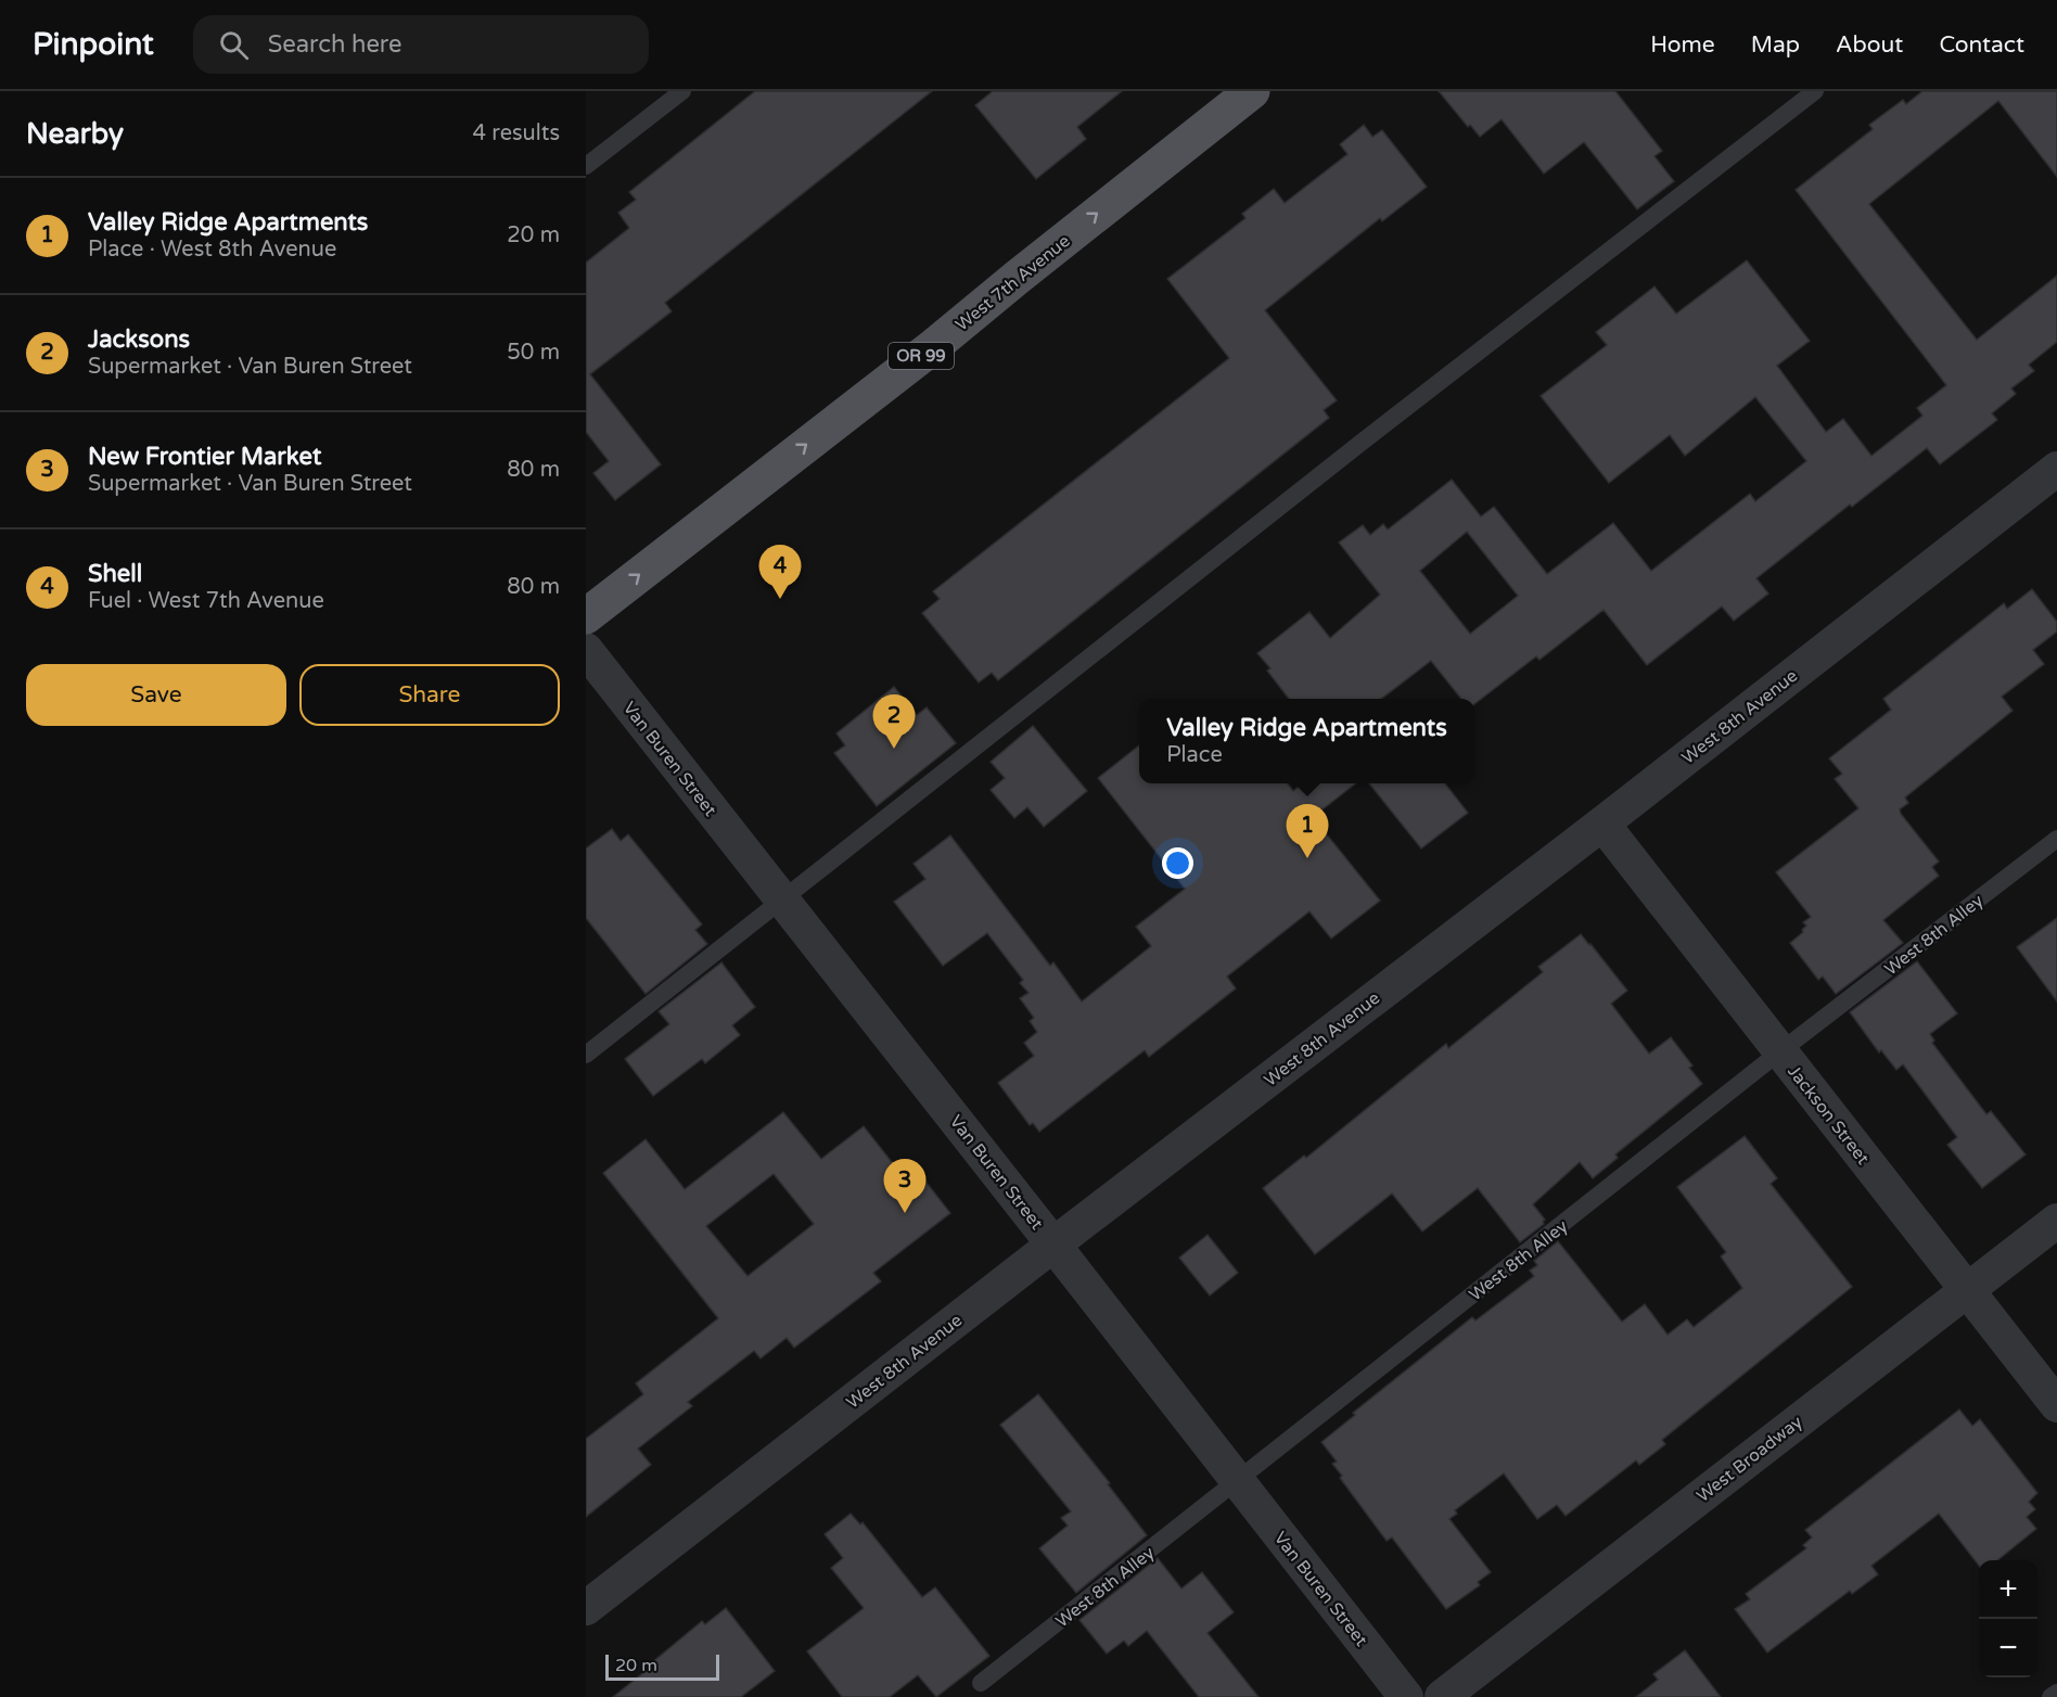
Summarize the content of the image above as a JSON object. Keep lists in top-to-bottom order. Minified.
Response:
{"streets":{"main road":["West 7th Avenue","OR 99"],"street":["West 8th Avenue","Van Buren Street","Jackson Street","West Broadway"],"lane":["West 8th Alley"]},"crossings":[["West 8th Avenue","Van Buren Street"],["West 8th Avenue","Jackson Street"],["Van Buren Street","West 8th Alley"],["West 8th Alley","Jackson Street"],["Jackson Street","West Broadway"]],"one_way":["West 7th Avenue"],"scale_bar":"20 m","page":{"header":"Pinpoint","search":"Search here","nav":["Home","Map","About","Contact"],"heading":["Nearby","4 results"],"list":[{"mark":"1","name":"Valley Ridge Apartments","note":"Place · West 8th Avenue","value":"20 m"},{"mark":"2","name":"Jacksons","note":"Supermarket · Van Buren Street","value":"50 m"},{"mark":"3","name":"New Frontier Market","note":"Supermarket · Van Buren Street","value":"80 m"},{"mark":"4","name":"Shell","note":"Fuel · West 7th Avenue","value":"80 m"}],"pins":["4","2","1","3"],"buttons":["Save","Share"],"popup":["Valley Ridge Apartments","Place"],"map_buttons":["+","−"],"scale":"20 m"}}
